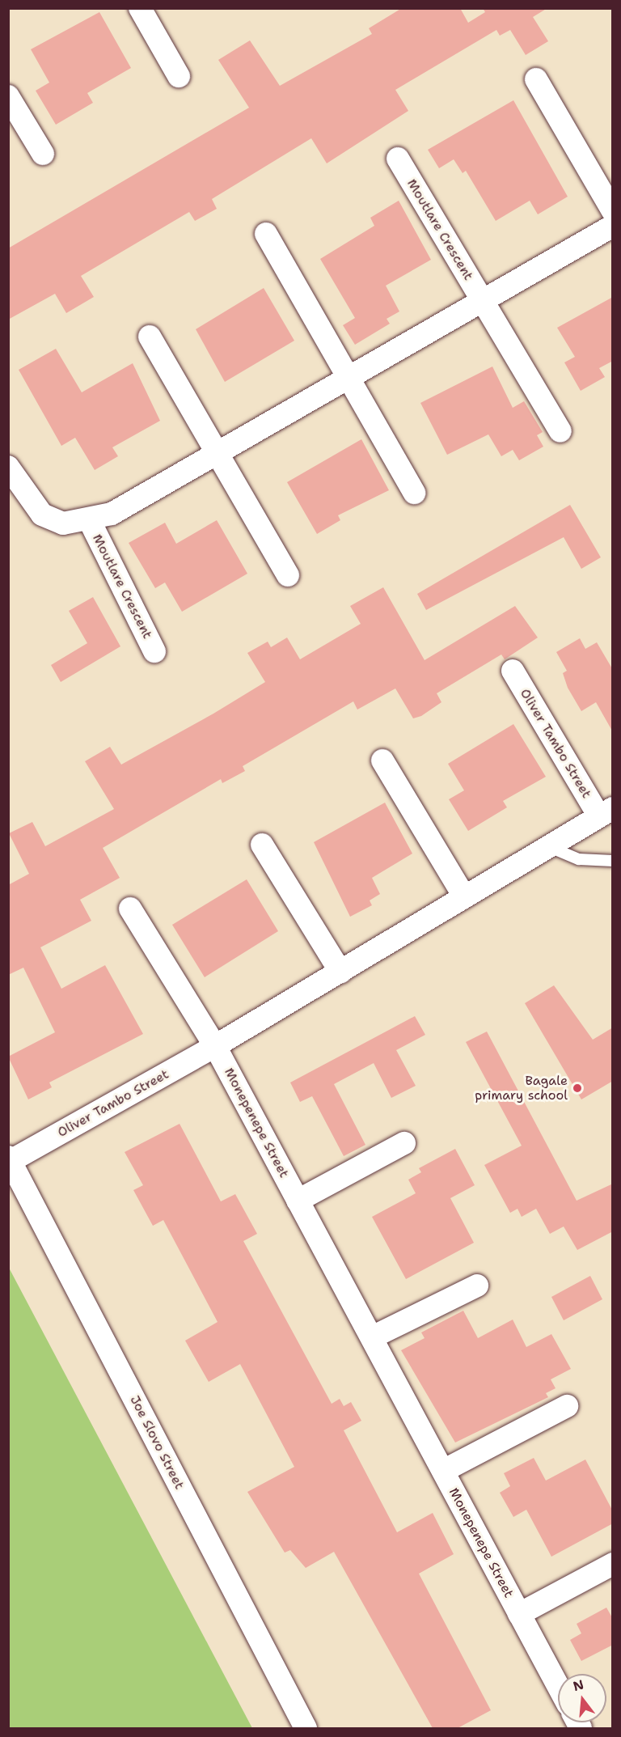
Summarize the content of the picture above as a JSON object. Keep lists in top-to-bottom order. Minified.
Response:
{"streets":{"street":["Moutlare Crescent","Oliver Tambo Street","Monepenepe Street","Joe Slovo Street"]},"crossings":[["Oliver Tambo Street","Monepenepe Street"],["Oliver Tambo Street","Joe Slovo Street"]],"places":["Bagale primary school"],"north":"top"}
